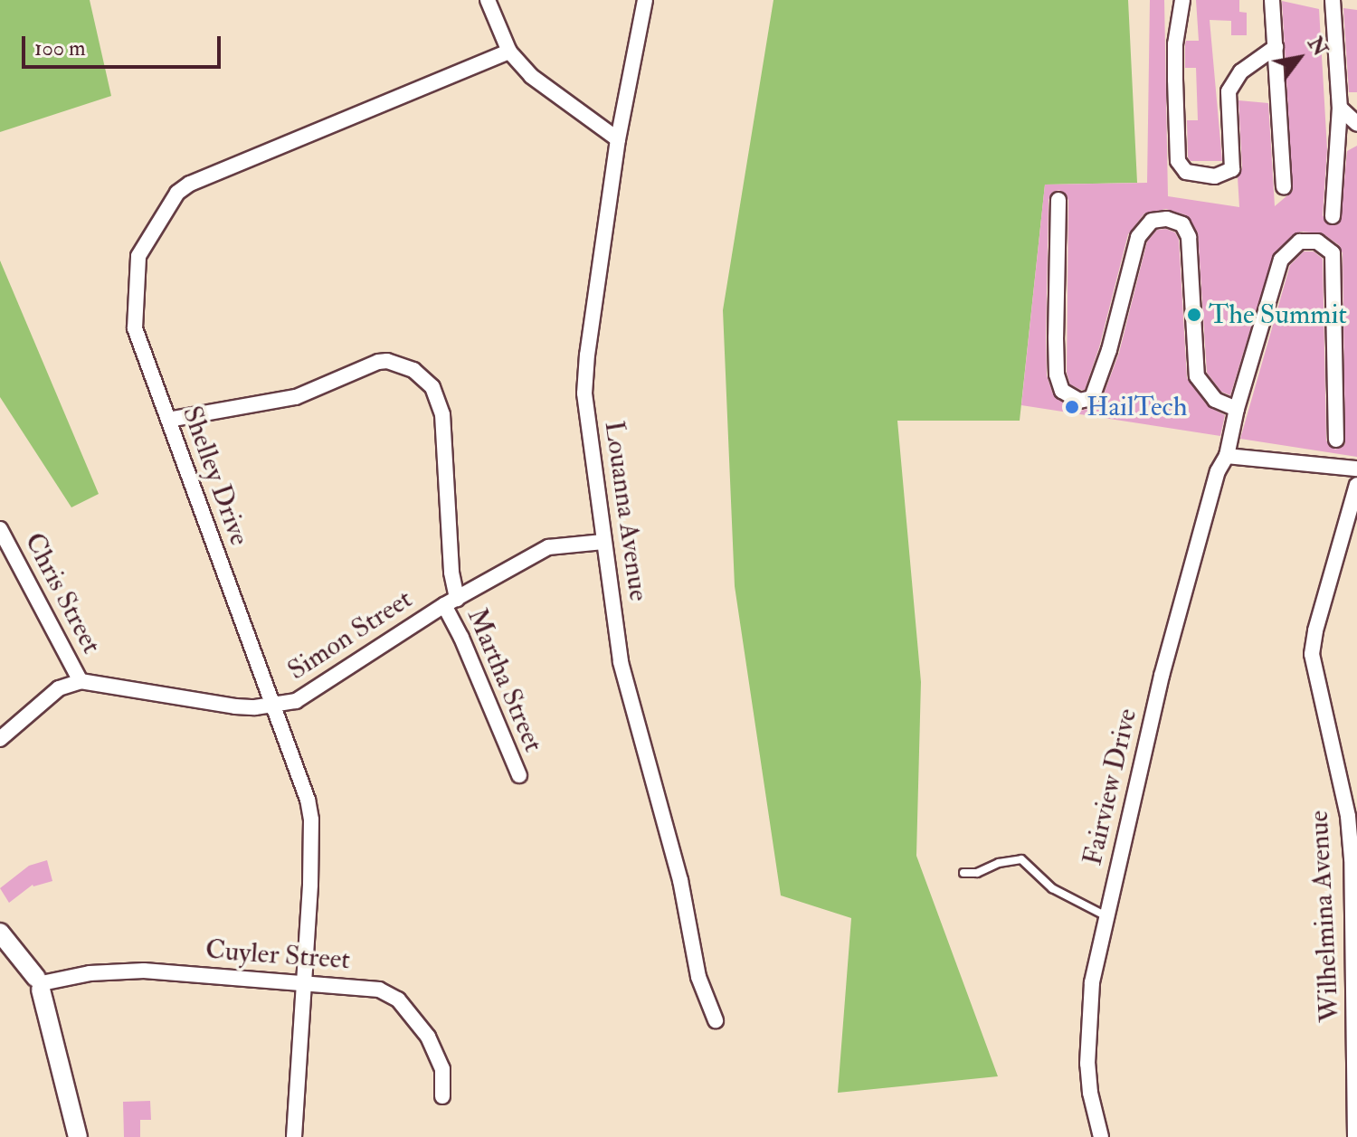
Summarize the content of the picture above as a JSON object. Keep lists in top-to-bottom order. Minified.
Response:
{"streets":{"street":["Shelley Drive","Louanna Avenue","Chris Street","Simon Street","Martha Street","Fairview Drive","Wilhelmina Avenue","Cuyler Street"]},"crossings":[["Shelley Drive","Simon Street"],["Shelley Drive","Martha Street"],["Shelley Drive","Cuyler Street"],["Louanna Avenue","Simon Street"],["Chris Street","Simon Street"],["Simon Street","Martha Street"]],"places":["The Summit","HailTech"],"scale_bar":"100 m","north":"top right"}
